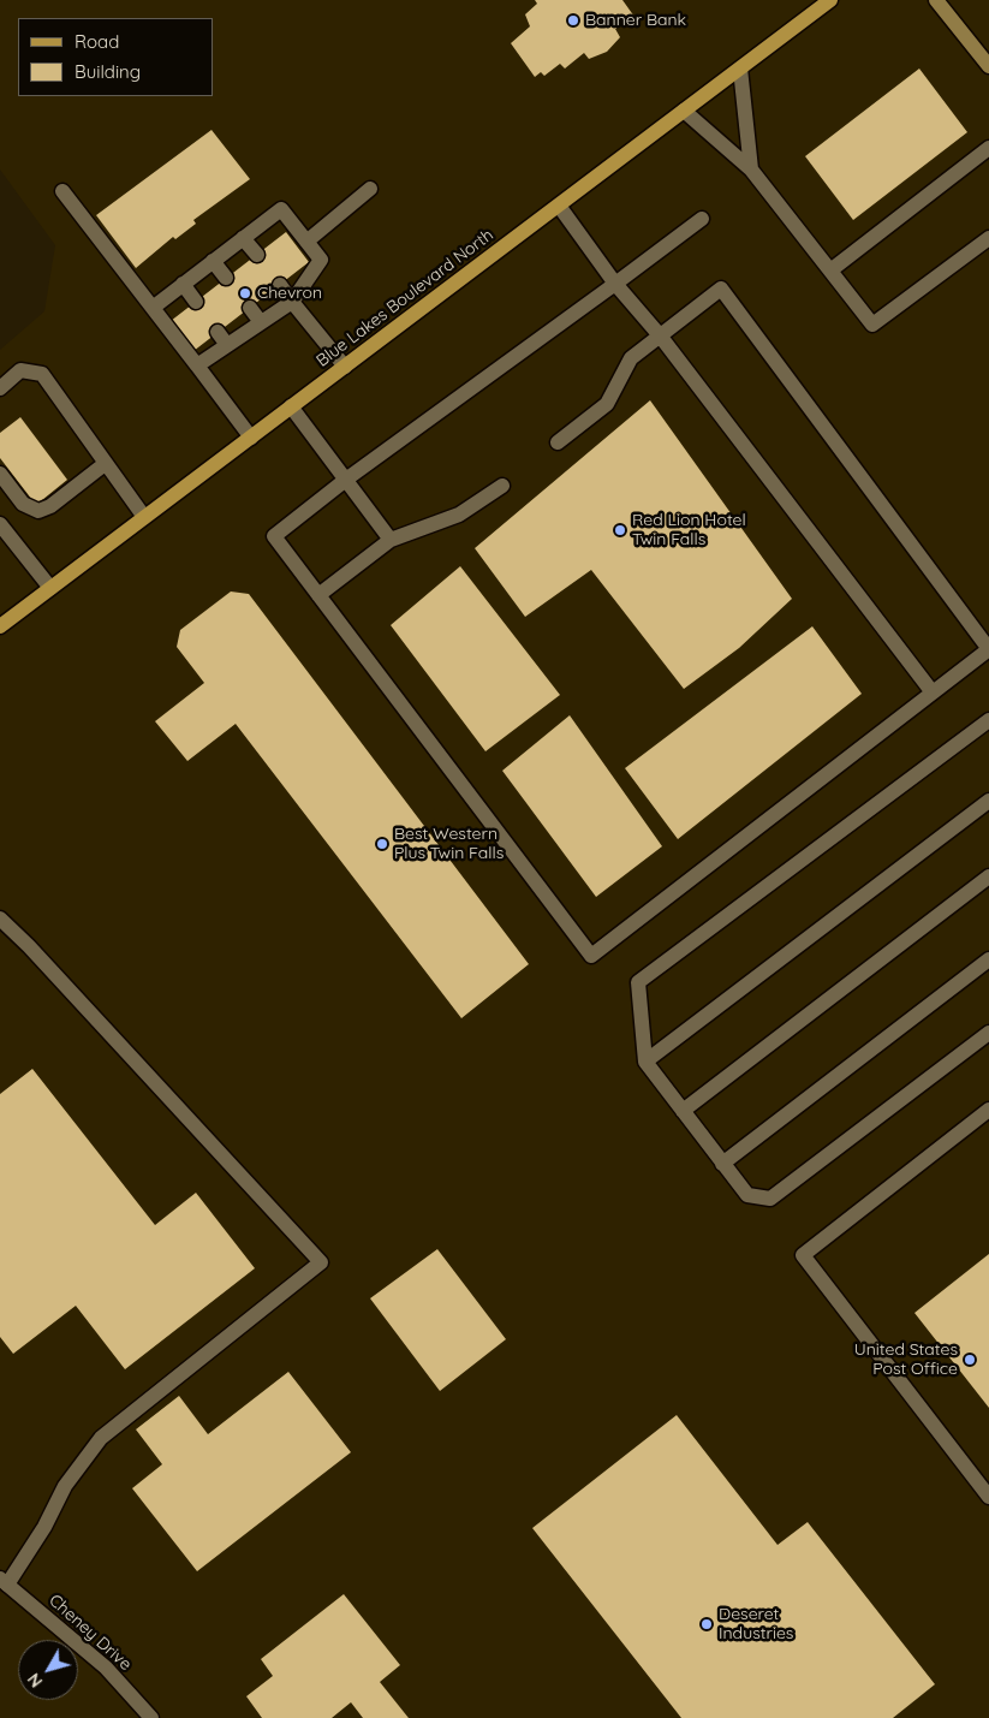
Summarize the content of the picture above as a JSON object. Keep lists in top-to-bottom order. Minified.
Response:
{"streets":{"main road":["Blue Lakes Boulevard North"],"street":["Cheney Drive"]},"places":["Banner Bank","Chevron","Red Lion Hotel Twin Falls","Best Western Plus Twin Falls","United States Post Office","Deseret Industries"],"legend":["Road","Building"],"north":"bottom left"}
